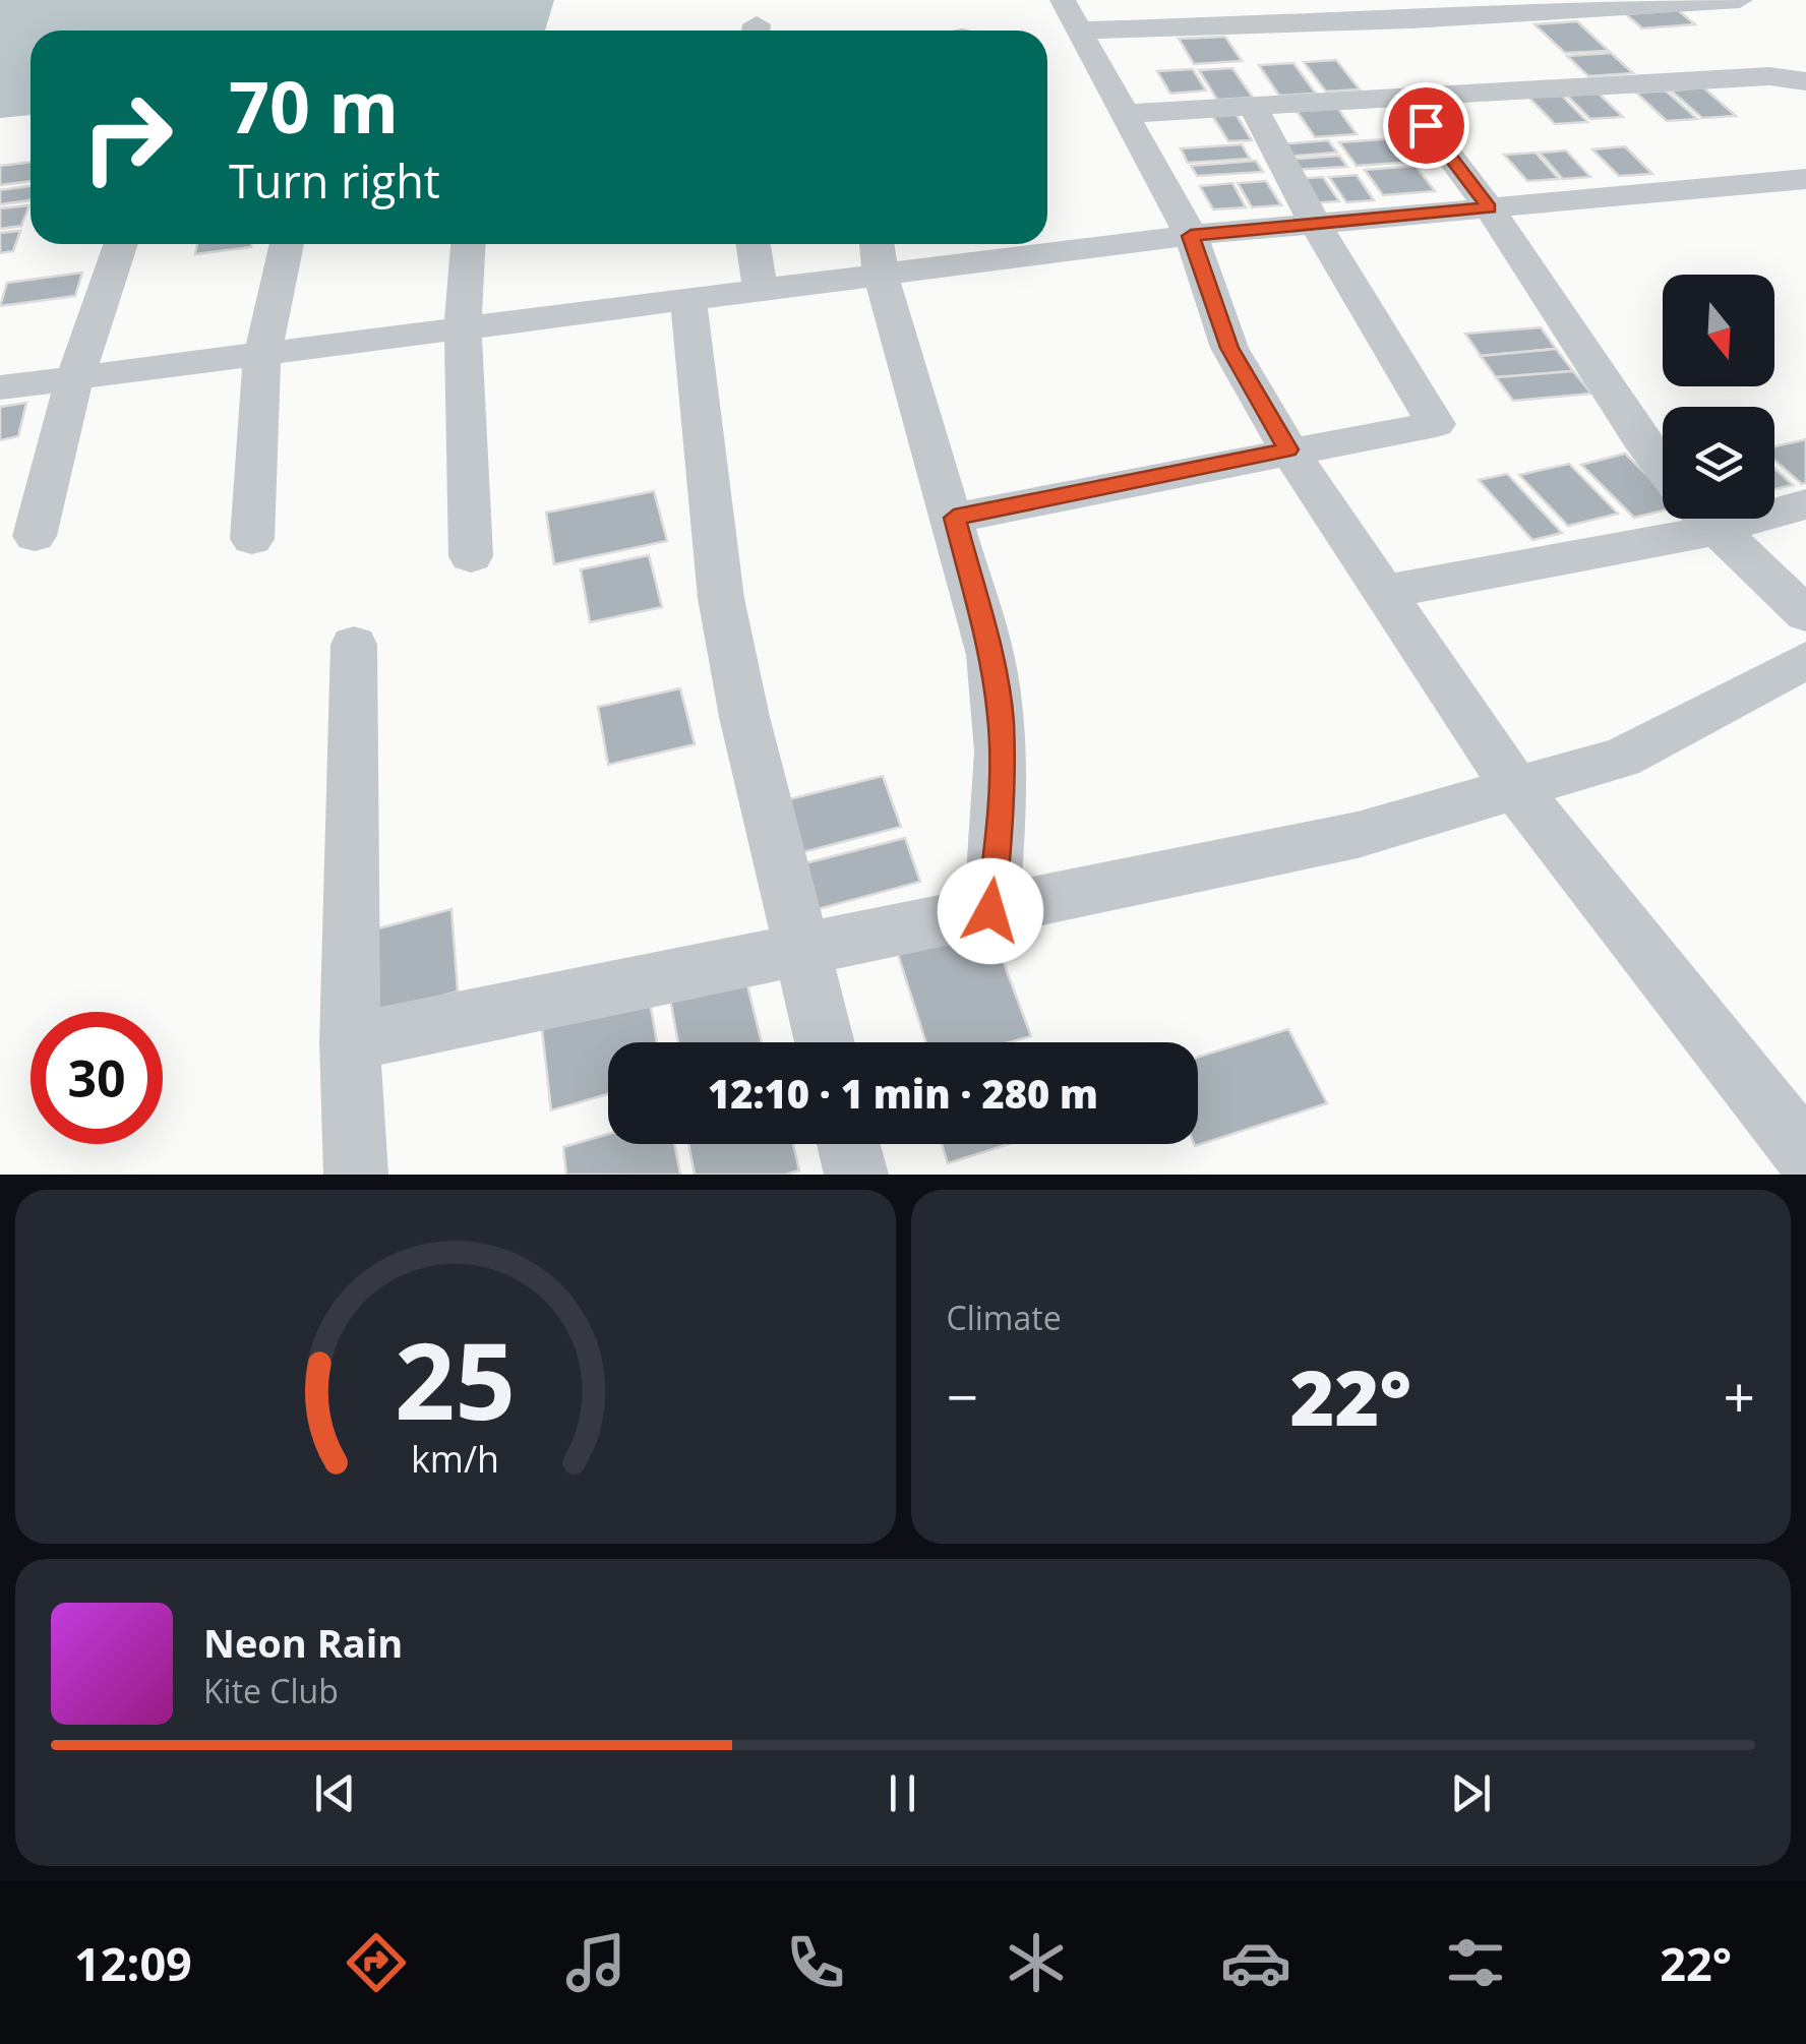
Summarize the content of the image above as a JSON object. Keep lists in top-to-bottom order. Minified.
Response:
{"north":"bottom","page":{"turn":["70 m","Turn right"],"limit":"30","trip":"12:10 · 1 min · 280 m","tile":"Climate","heat":["−","22°","+"],"song":["Neon Rain","Kite Club"],"tabs":["12:09","22°"],"gauge":["25","km/h"]}}
